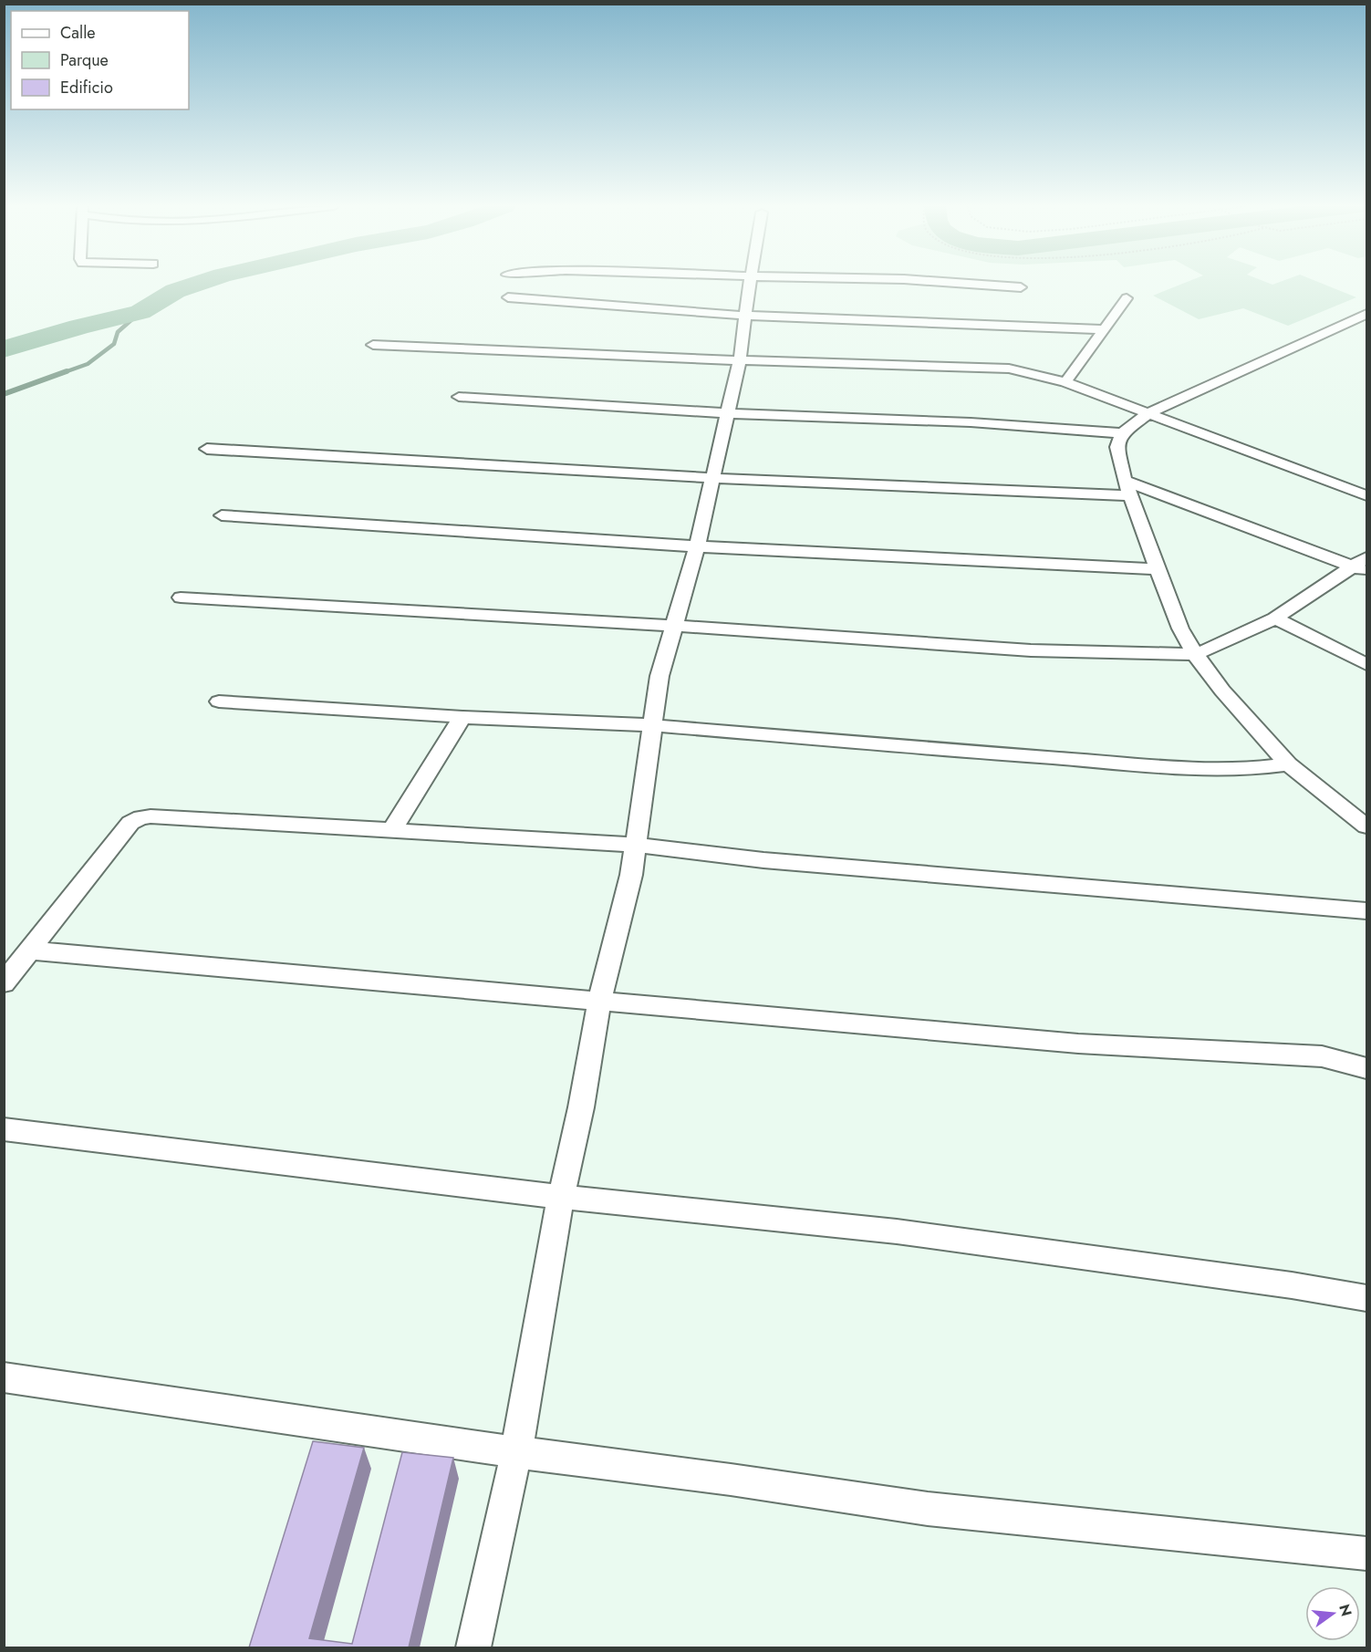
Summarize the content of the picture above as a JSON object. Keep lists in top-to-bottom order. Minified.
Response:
{"legend":["Calle","Parque","Edificio"],"north":"right"}
